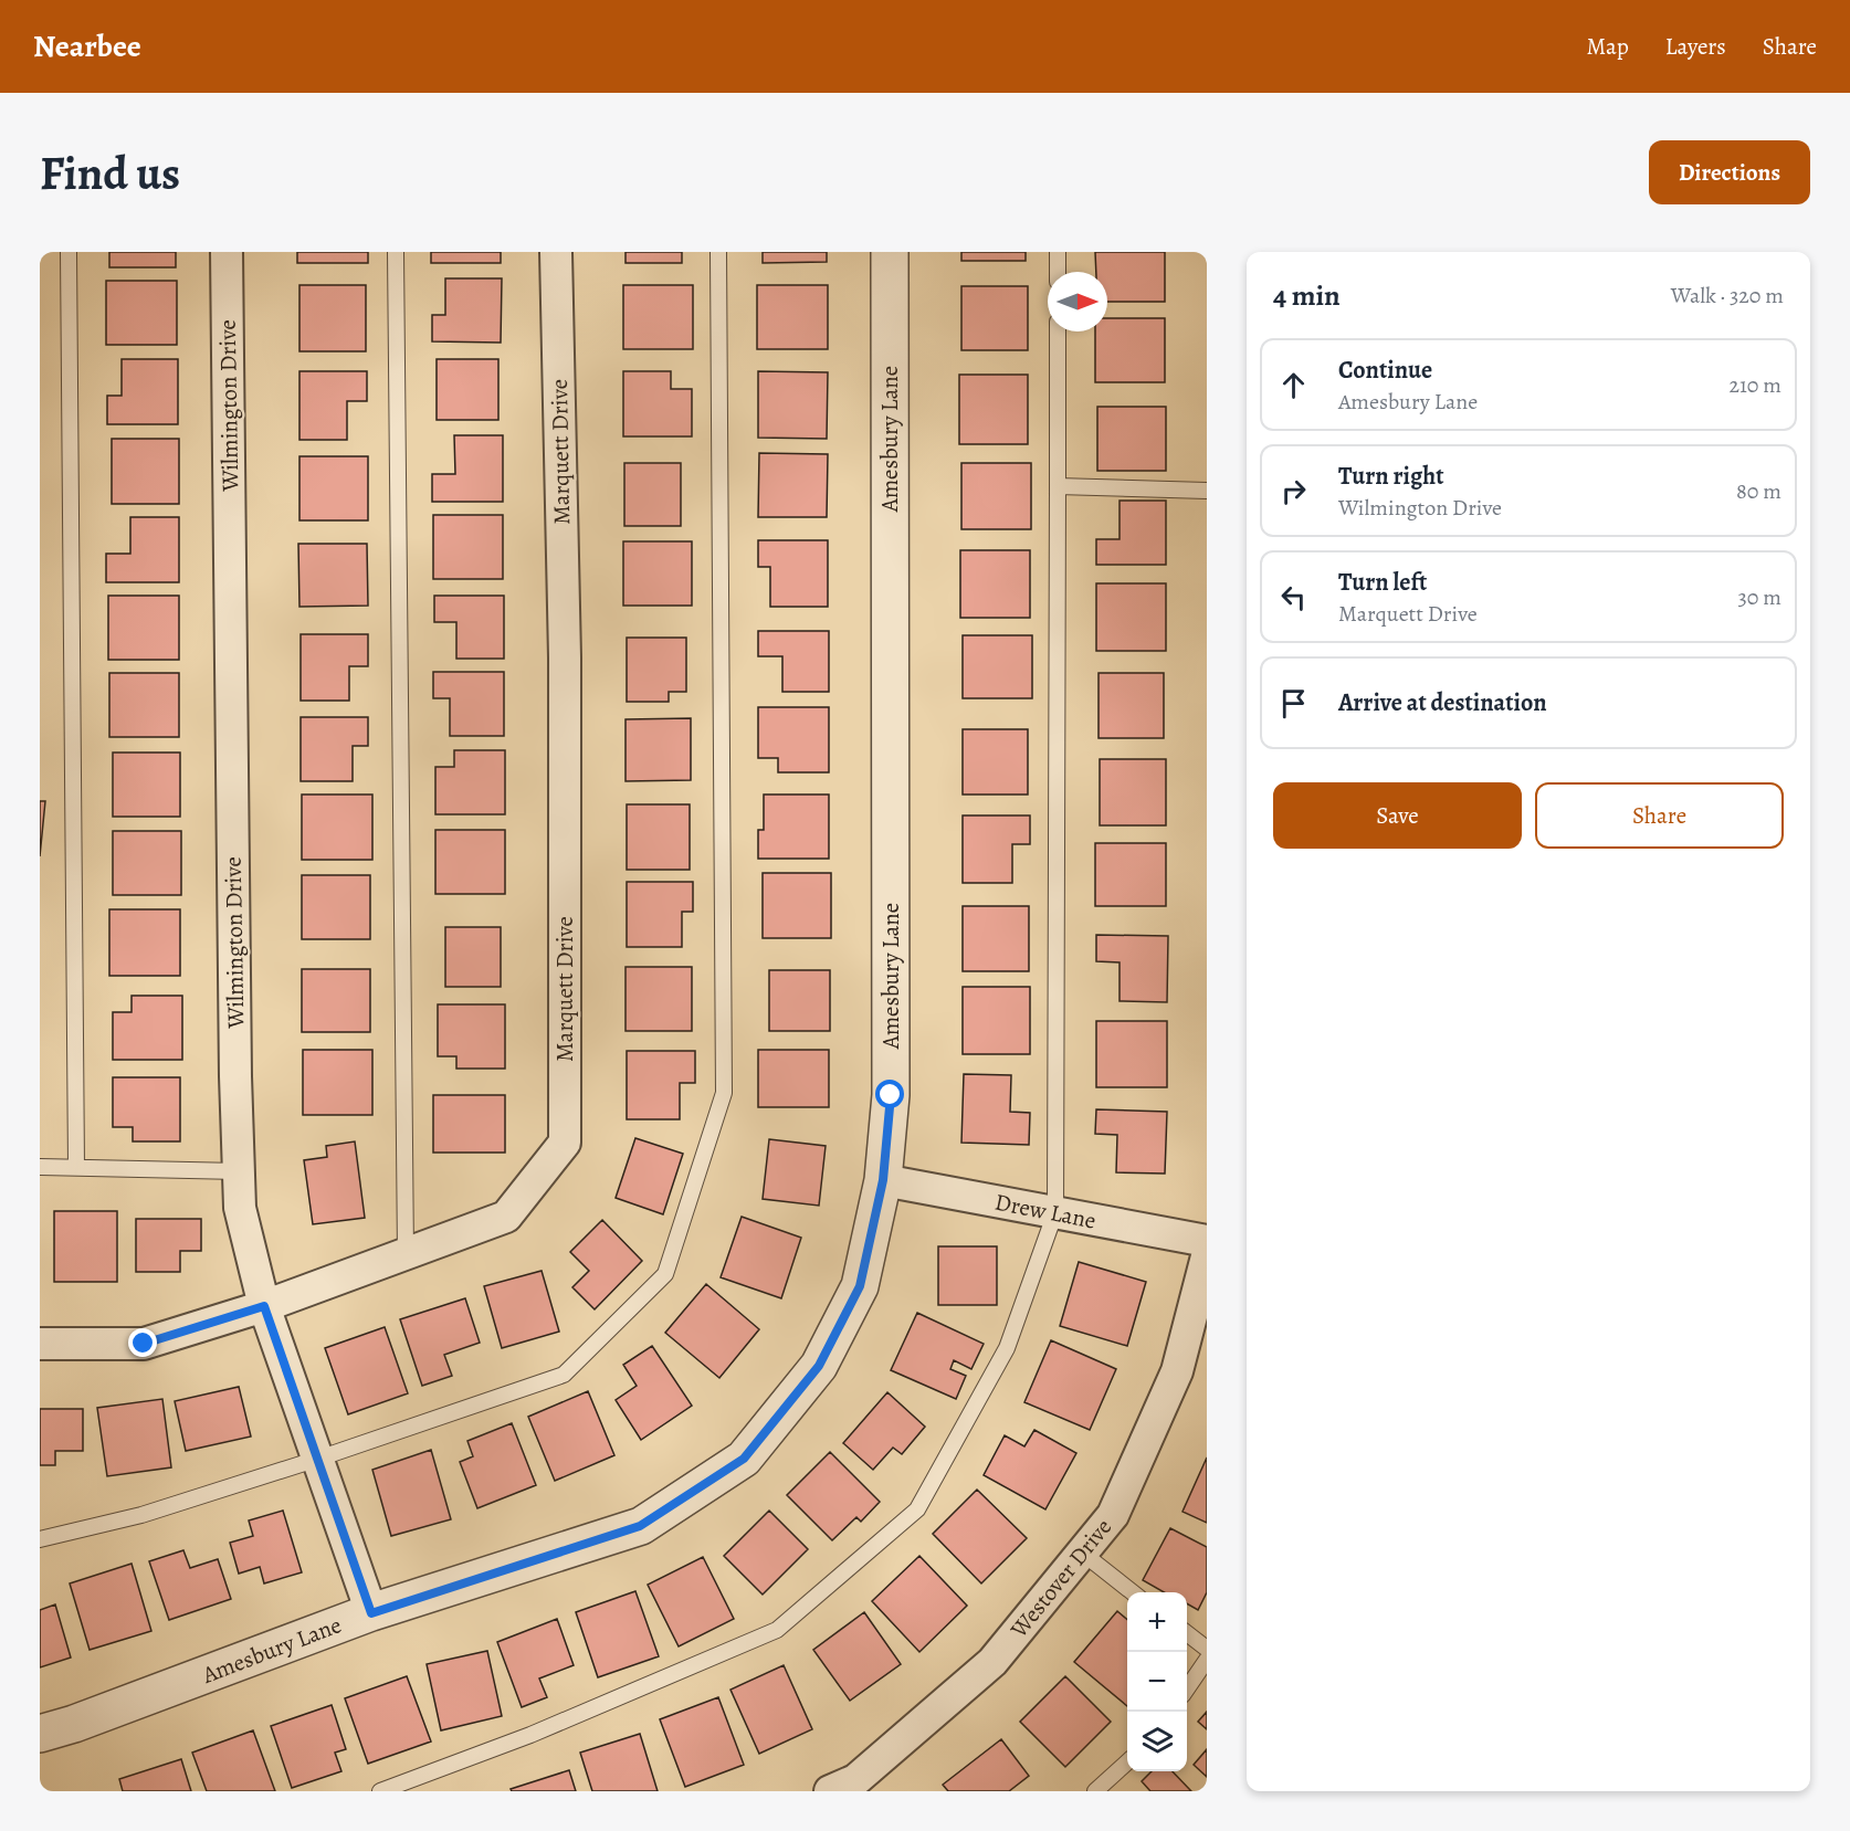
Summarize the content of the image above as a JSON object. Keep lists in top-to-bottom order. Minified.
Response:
{"streets":{"street":["Wilmington Drive","Amesbury Lane","Marquett Drive","Drew Lane","Westover Drive"]},"crossings":[["Wilmington Drive","Amesbury Lane"],["Wilmington Drive","Marquett Drive"],["Amesbury Lane","Drew Lane"]],"north":"right","page":{"header":"Nearbee","nav":["Map","Layers","Share"],"buttons":["Directions",["Save","Share"]],"title":"Find us","heading":["4 min","Walk · 320 m"],"list":[["Continue","Amesbury Lane","210 m"],["Turn right","Wilmington Drive","80 m"],["Turn left","Marquett Drive","30 m"],"Arrive at destination"],"map_buttons":["+","−"]}}
